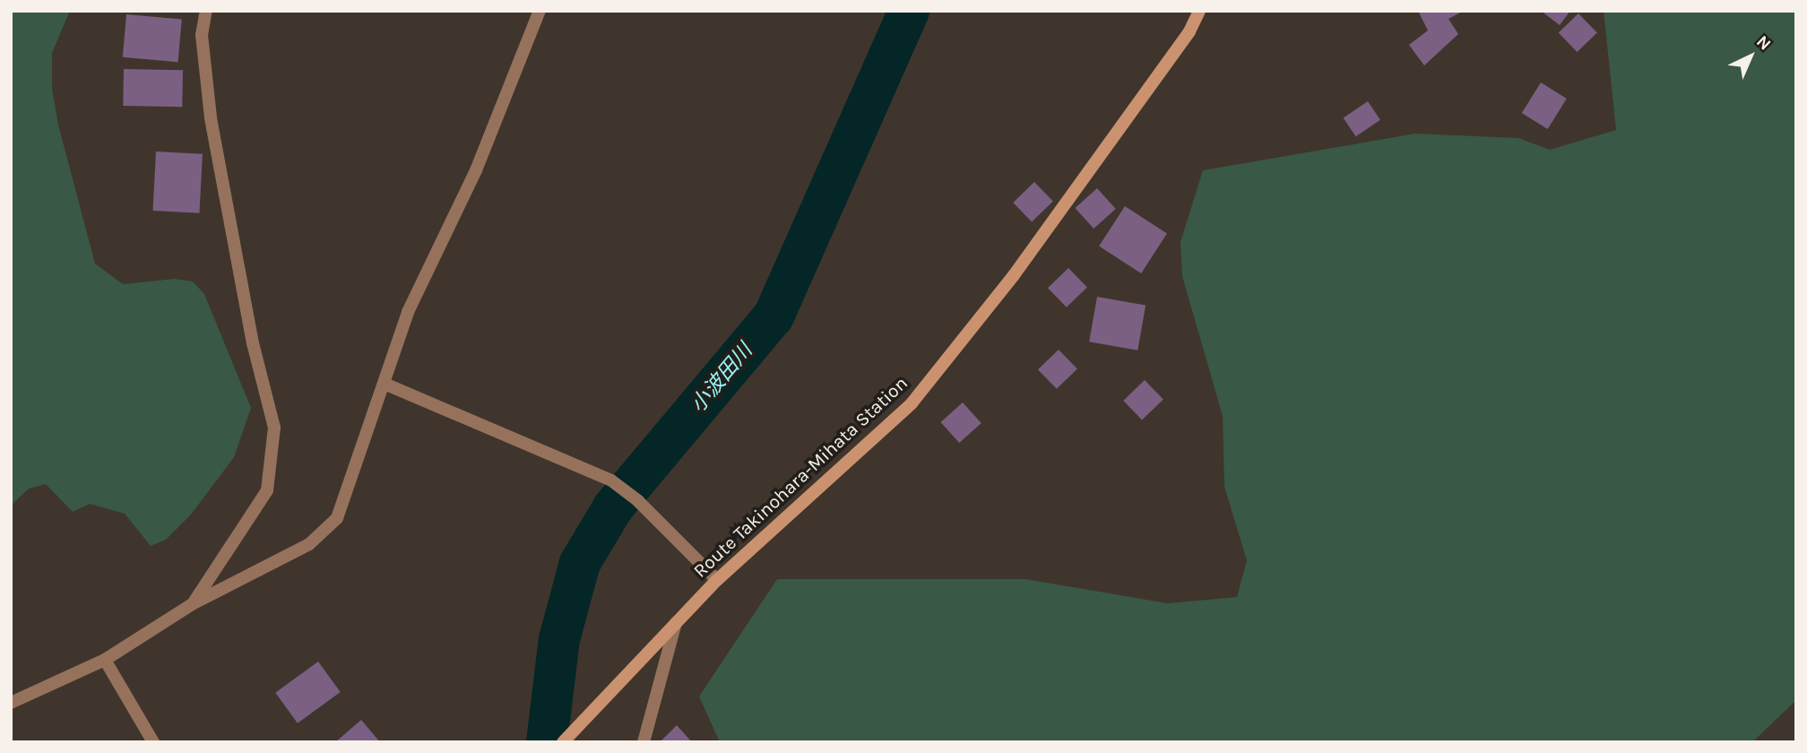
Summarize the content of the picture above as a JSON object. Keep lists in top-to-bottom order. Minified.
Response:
{"streets":{"main road":["Route Takinohara-Mihata Station"]},"water":["小波田川"],"north":"top right"}
